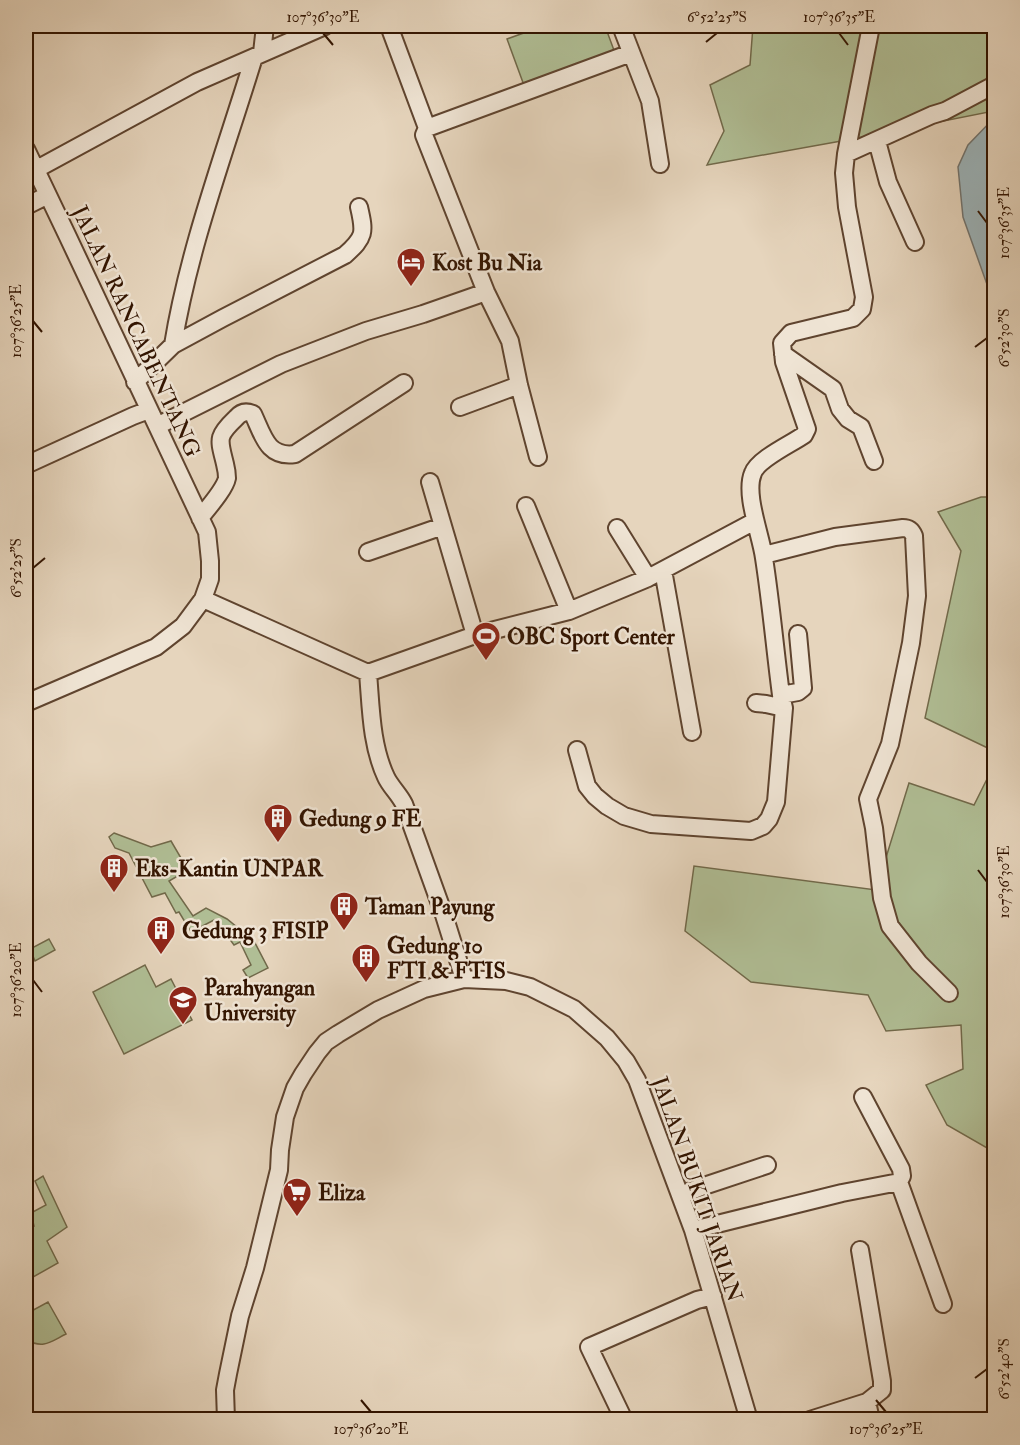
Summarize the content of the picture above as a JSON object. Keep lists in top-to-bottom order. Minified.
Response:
{"streets":{"street":["JALAN RANCABENTANG","JALAN BUKIT JARIAN"]},"places":{"hotel":["Kost Bu Nia"],"sports":["OBC Sport Center"],"building":["Gedung 9 FE","Eks-Kantin UNPAR","Taman Payung","Gedung 3 FISIP","Gedung 10 FTI & FTIS"],"school or university":["Parahyangan University"],"supermarket":["Eliza"]},"coordinates":["107°36'30\"E","6°52'25\"S","107°36'35\"E","107°36'25\"E","6°52'30\"S","107°36'20\"E","6°52'40\"S"]}
